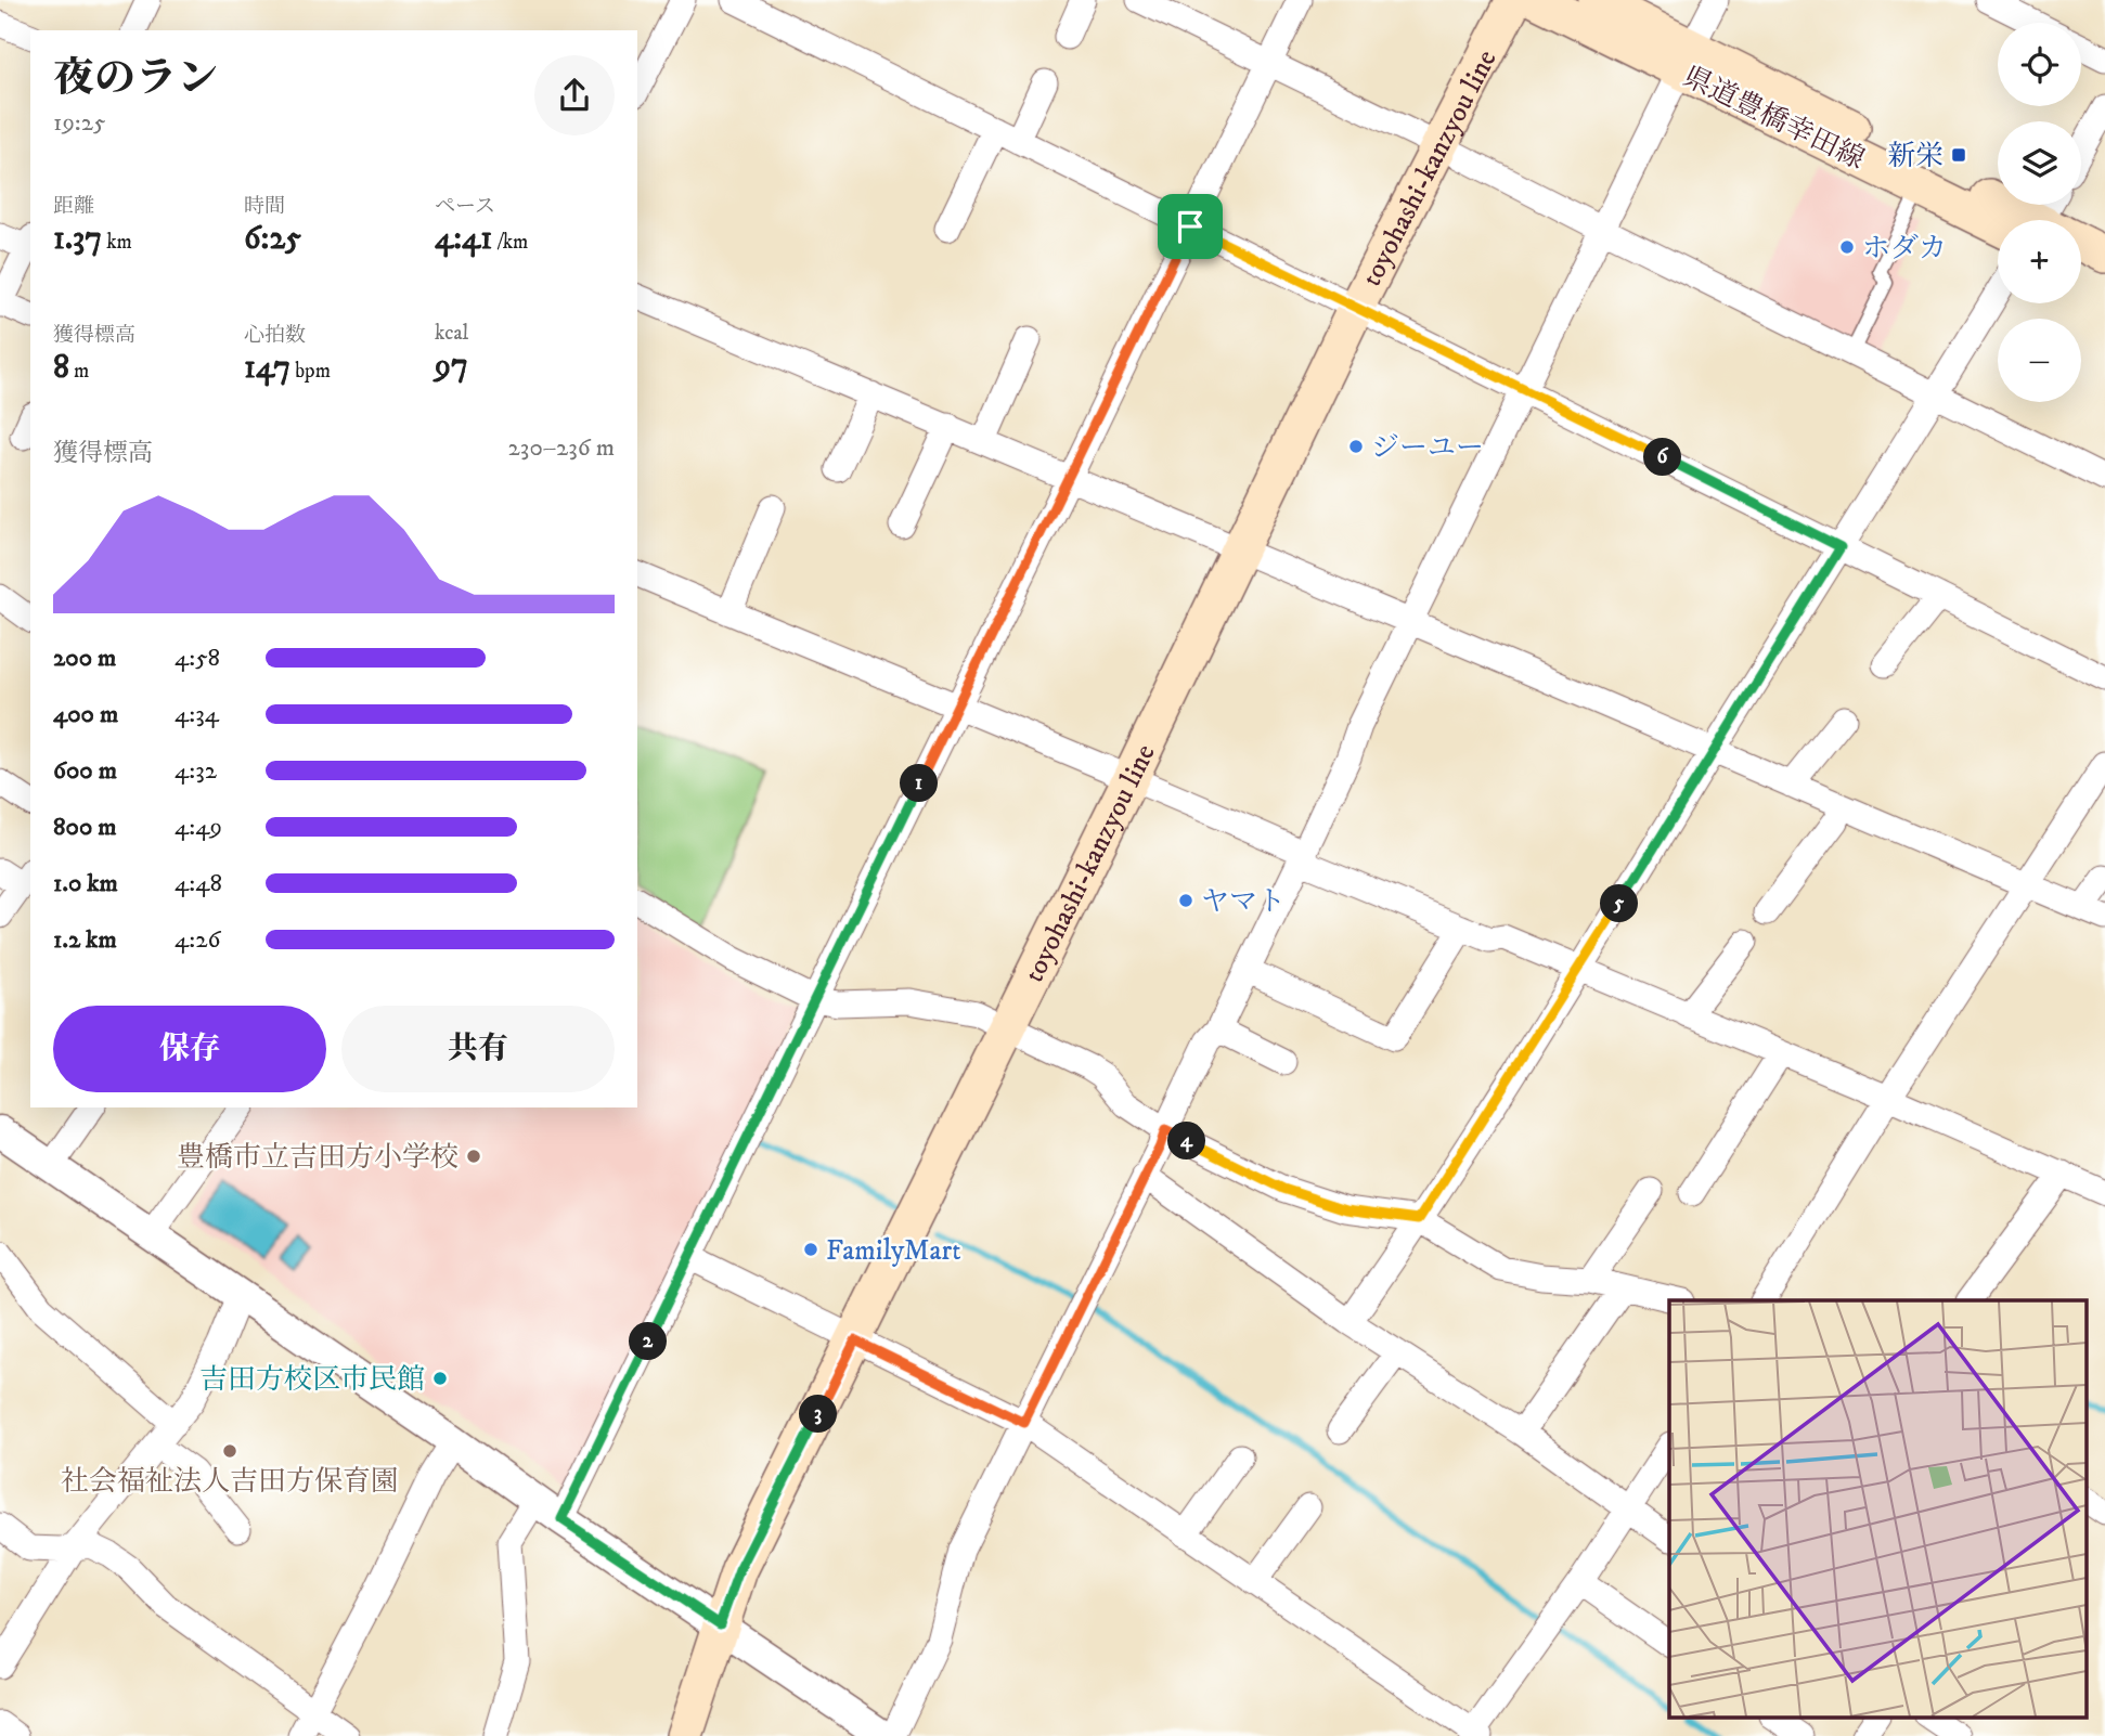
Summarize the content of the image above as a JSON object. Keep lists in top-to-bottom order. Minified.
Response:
{"streets":{"main road":["県道豊橋幸田線","toyohashi-kanzyou line"]},"places":{"transit":["新栄"],"other":["ホダカ","ジーユー","ヤマト","豊橋市立吉田方小学校","FamilyMart","吉田方校区市民館","社会福祉法人吉田方保育園"]},"page":{"map_buttons":["+","−"],"heading":["夜のラン","19:25"],"stats":[["距離","1.37 km"],["時間","6:25"],["ペース","4:41 /km"],["獲得標高","8 m"],["心拍数","147 bpm"],["kcal","97"]],"chart":["獲得標高","230–236 m"],"pins":["6","1","5","4","2","3"],"list":[{"name":"200 m","note":"4:58"},{"name":"400 m","note":"4:34"},{"name":"600 m","note":"4:32"},{"name":"800 m","note":"4:49"},{"name":"1.0 km","note":"4:48"},{"name":"1.2 km","note":"4:26"}],"buttons":["保存","共有"]}}
